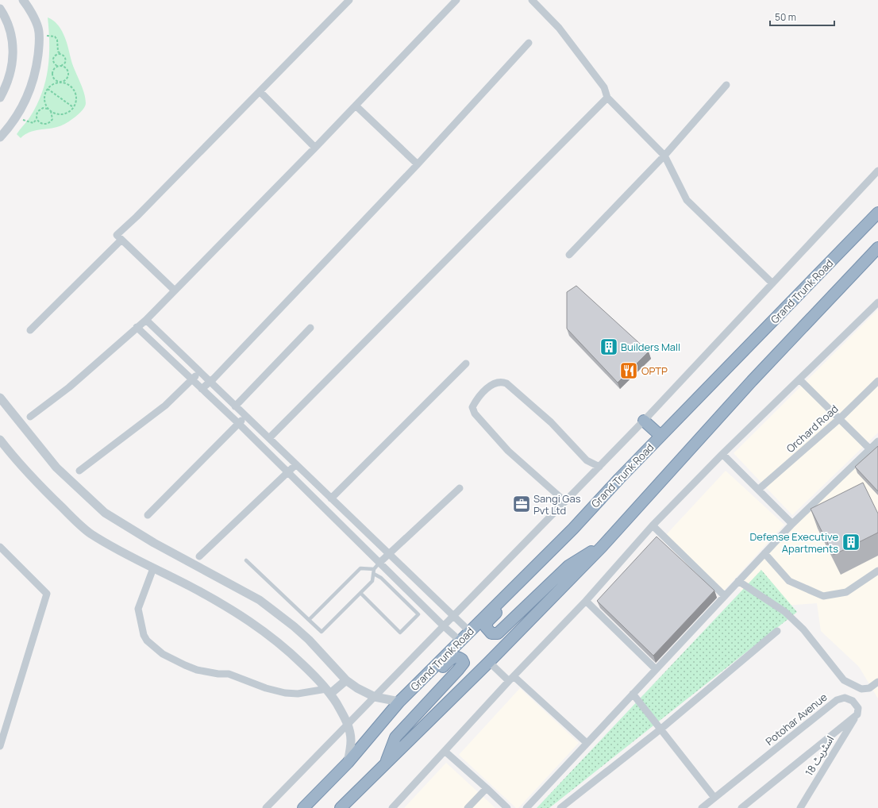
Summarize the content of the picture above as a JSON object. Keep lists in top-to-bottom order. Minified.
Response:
{"streets":{"highway":["Grand Trunk Road"],"street":["Orchard Road","Potohar Avenue","اسٹریٹ 18"]},"crossings":[["Potohar Avenue","اسٹریٹ 18"]],"places":{"building":["Builders Mall","Defense Executive Apartments"],"restaurant":["OPTP"],"office":["Sangi Gas Pvt Ltd"]},"scale_bar":"50 m"}
